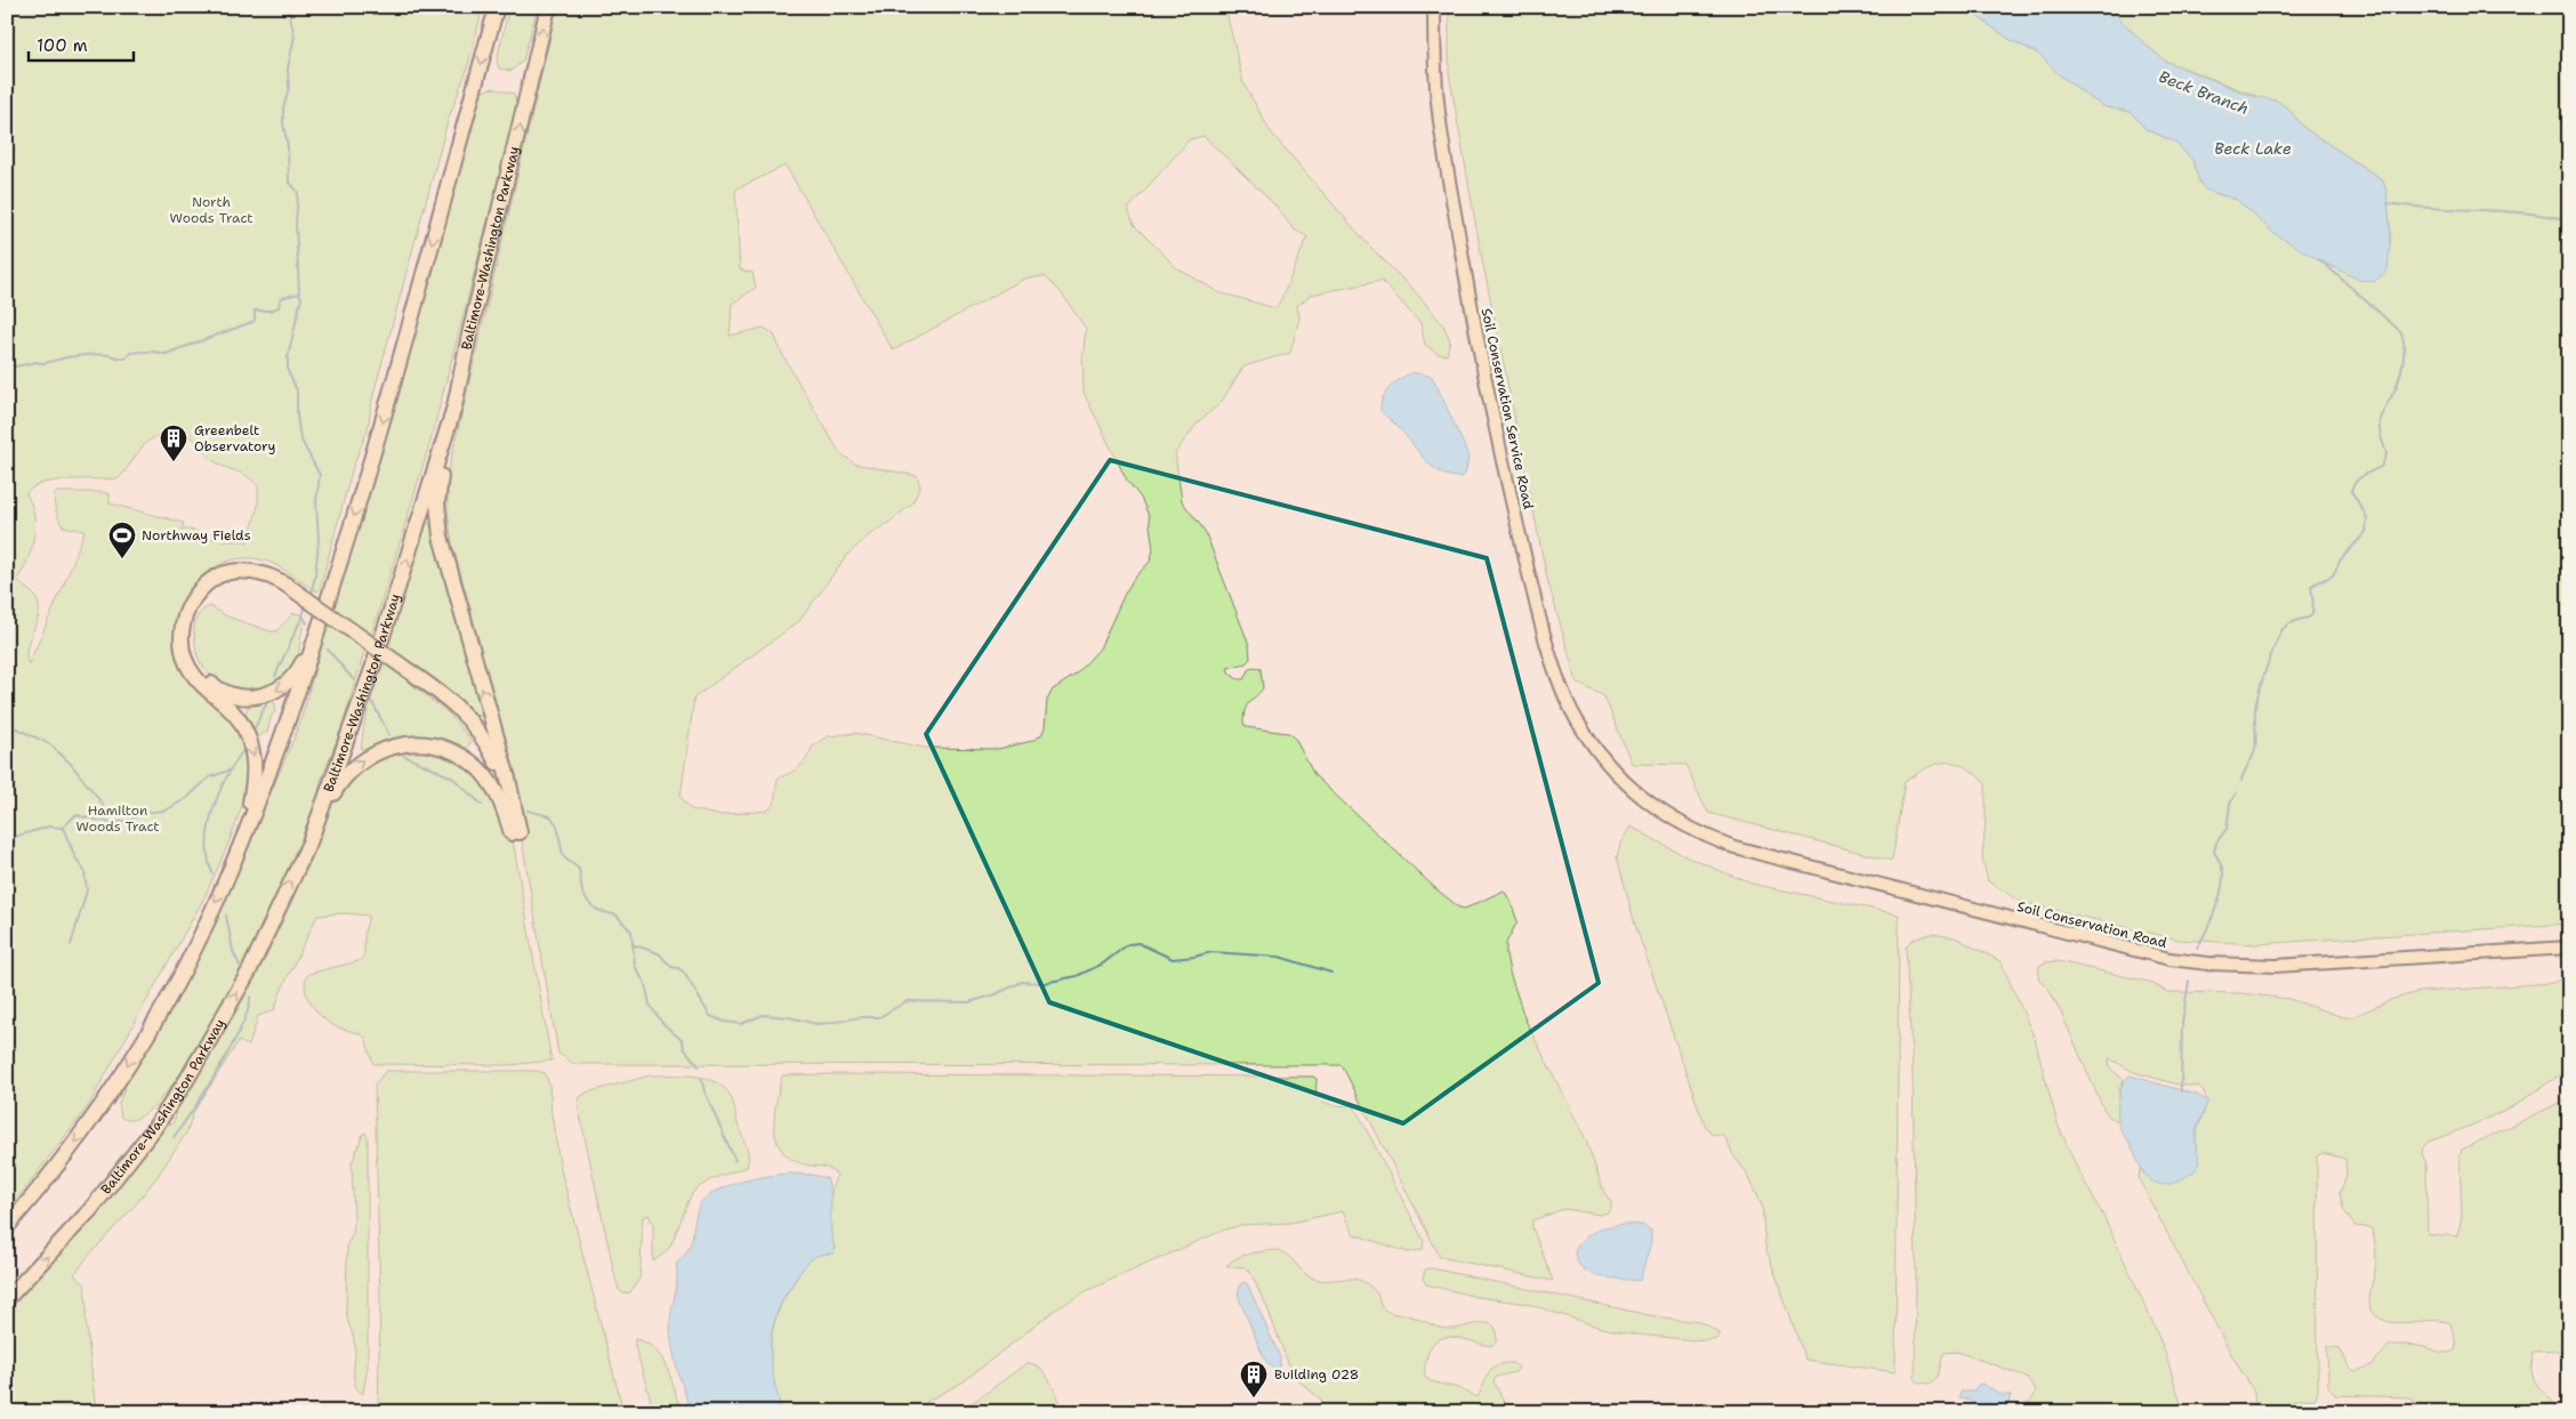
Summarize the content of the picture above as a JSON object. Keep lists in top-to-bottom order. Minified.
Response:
{"streets":{"highway":["Baltimore-Washington Parkway"],"main road":["Soil Conservation Service Road","Soil Conservation Road"]},"crossings":[["Soil Conservation Service Road","Soil Conservation Road"]],"water":["Beck Branch","Beck Lake"],"parks":["North Woods Tract","Hamilton Woods Tract"],"places":{"building":["Greenbelt Observatory","Building 028"],"sports":["Northway Fields"]},"scale_bar":"100 m"}
